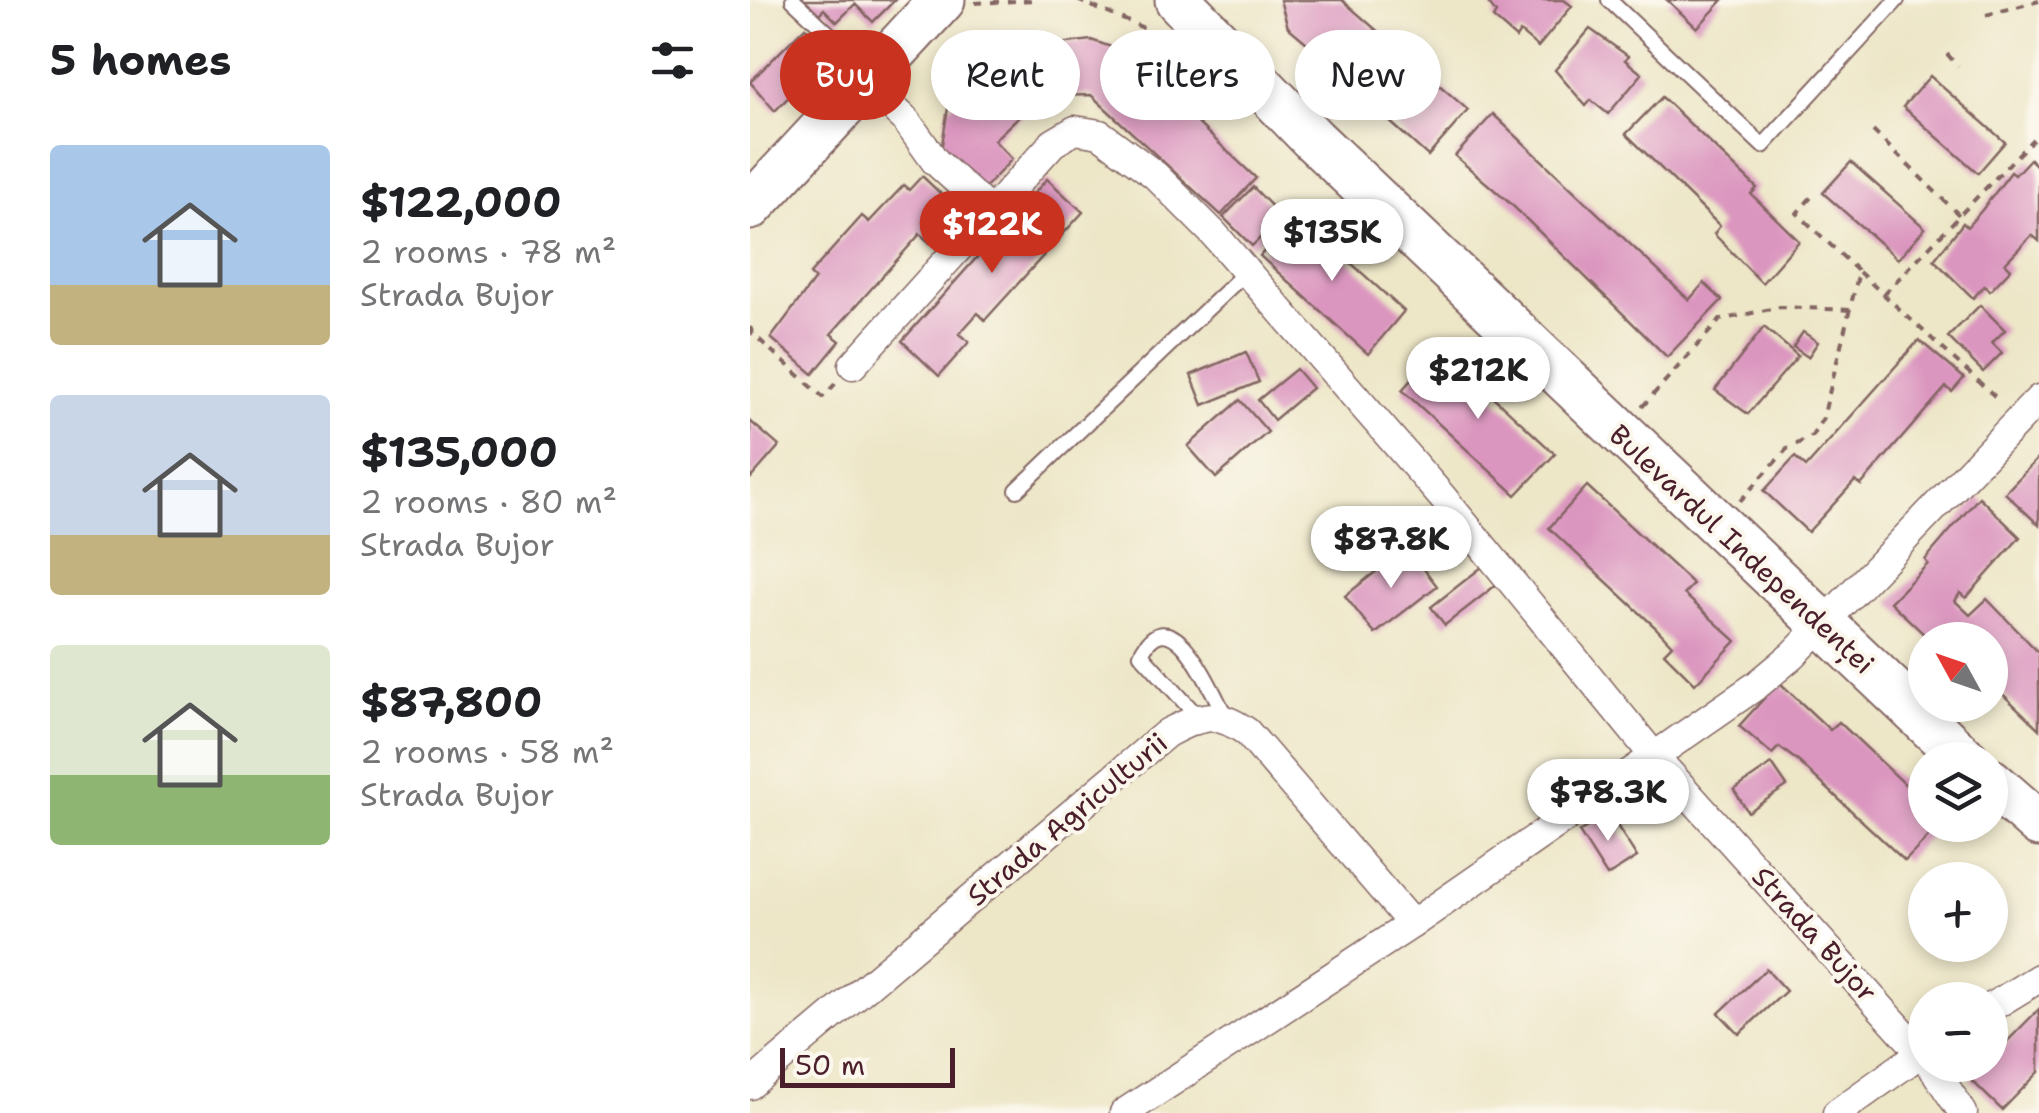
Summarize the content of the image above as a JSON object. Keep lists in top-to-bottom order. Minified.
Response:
{"streets":{"main road":["Bulevardul Independenței"],"street":["Strada Agriculturii","Strada Bujor"]},"scale_bar":"50 m","north":"top left","page":{"heading":"5 homes","chip":["Buy","Rent","Filters","New"],"list":[{"name":"$122,000","note":"2 rooms · 78 m² · Strada Bujor"},{"name":"$135,000","note":"2 rooms · 80 m² · Strada Bujor"},{"name":"$87,800","note":"2 rooms · 58 m² · Strada Bujor"}],"price":["$122K","$135K","$212K","$87.8K","$78.3K"],"map_buttons":["+","−"],"scale":"50 m"}}
